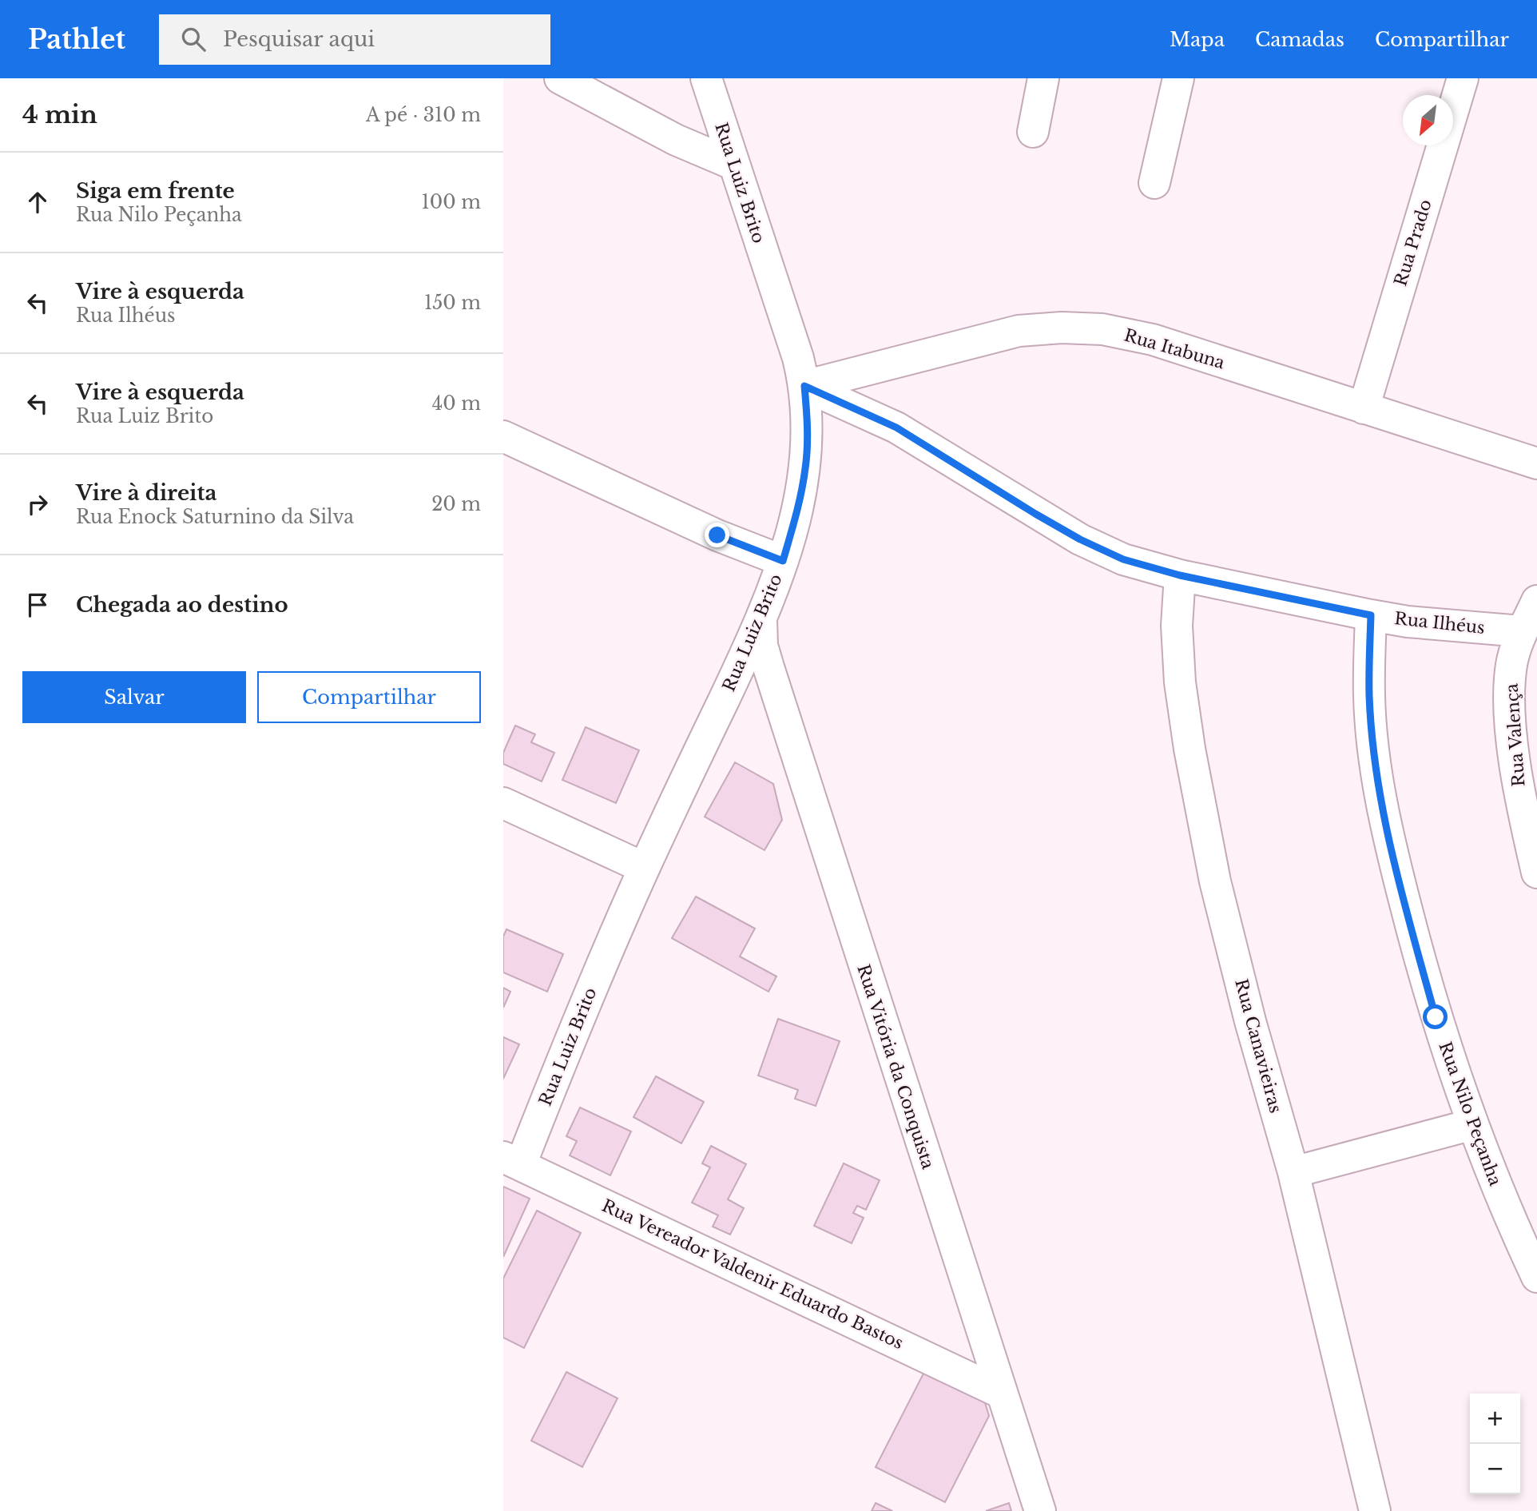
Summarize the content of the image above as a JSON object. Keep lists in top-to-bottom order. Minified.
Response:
{"streets":{"street":["Rua Luiz Brito","Rua Prado","Rua Itabuna","Rua Ilhéus","Rua Valença","Rua Canavieiras","Rua Vitória da Conquista","Rua Nilo Peçanha","Rua Vereador Valdenir Eduardo Bastos"]},"crossings":[["Rua Luiz Brito","Rua Itabuna"],["Rua Luiz Brito","Rua Ilhéus"],["Rua Luiz Brito","Rua Vitória da Conquista"],["Rua Luiz Brito","Rua Vereador Valdenir Eduardo Bastos"],["Rua Prado","Rua Itabuna"],["Rua Itabuna","Rua Ilhéus"],["Rua Ilhéus","Rua Valença"],["Rua Ilhéus","Rua Canavieiras"],["Rua Ilhéus","Rua Nilo Peçanha"],["Rua Vitória da Conquista","Rua Vereador Valdenir Eduardo Bastos"]],"north":"bottom left","page":{"header":"Pathlet","search":"Pesquisar aqui","nav":["Mapa","Camadas","Compartilhar"],"heading":["4 min","A pé · 310 m"],"list":[["Siga em frente","Rua Nilo Peçanha","100 m"],["Vire à esquerda","Rua Ilhéus","150 m"],["Vire à esquerda","Rua Luiz Brito","40 m"],["Vire à direita","Rua Enock Saturnino da Silva","20 m"],"Chegada ao destino"],"buttons":["Salvar","Compartilhar"],"map_buttons":["+","−"]}}
